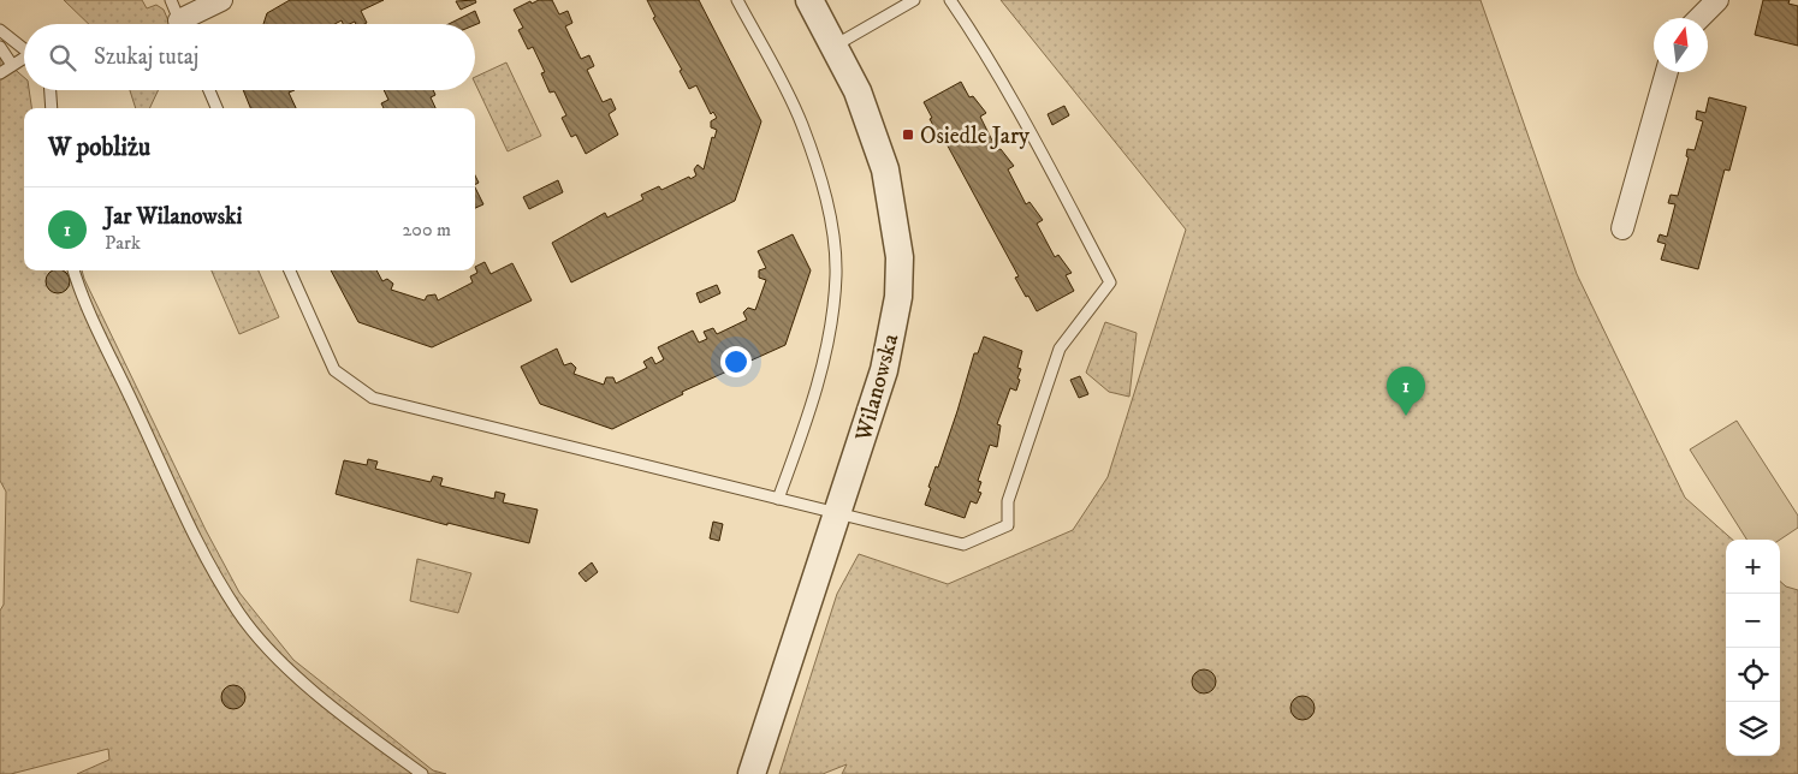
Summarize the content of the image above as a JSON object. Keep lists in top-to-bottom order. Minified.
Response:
{"streets":{"street":["Wilanowska"]},"places":{"transit":["Osiedle Jary"]},"north":"top","page":{"search":"Szukaj tutaj","heading":"W pobliżu","list":[{"mark":"1","name":"Jar Wilanowski","note":"Park","value":"200 m"}],"pins":"1","map_buttons":["+","−"]}}
